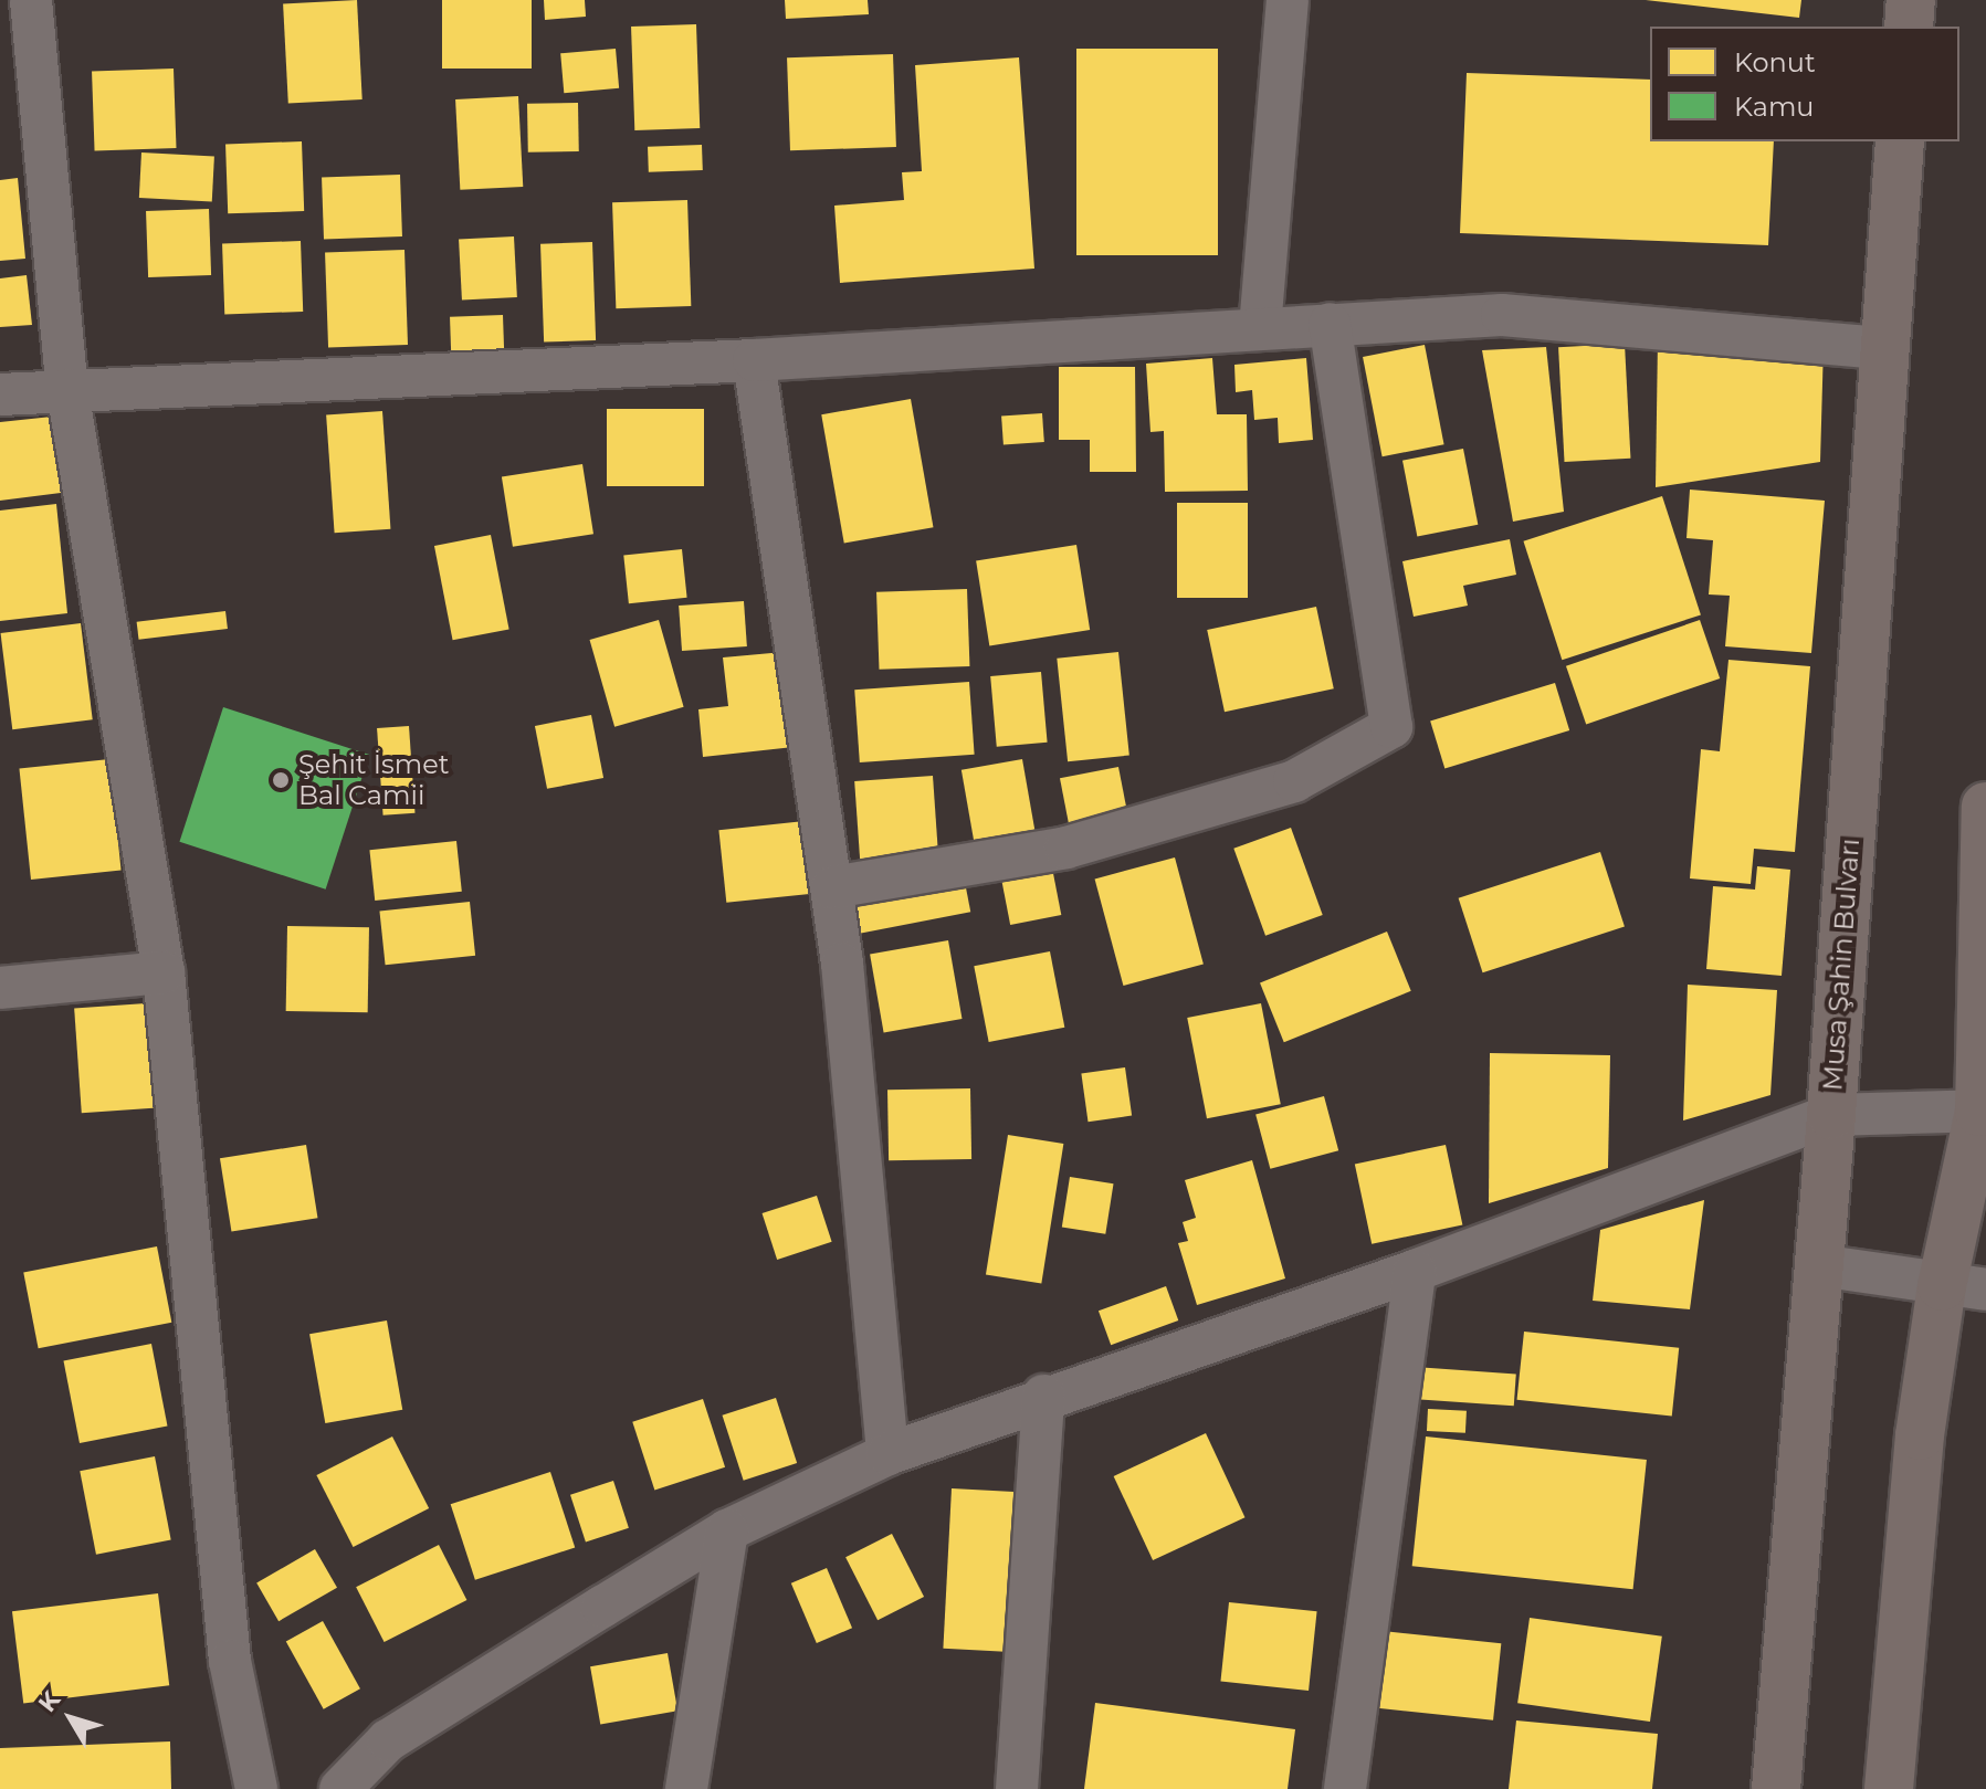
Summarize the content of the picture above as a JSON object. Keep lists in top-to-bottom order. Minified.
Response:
{"streets":{"main road":["Musa Şahin Bulvarı"]},"places":["Şehit İsmet Bal Camii"],"legend":["Konut","Kamu"],"north":"top left"}
